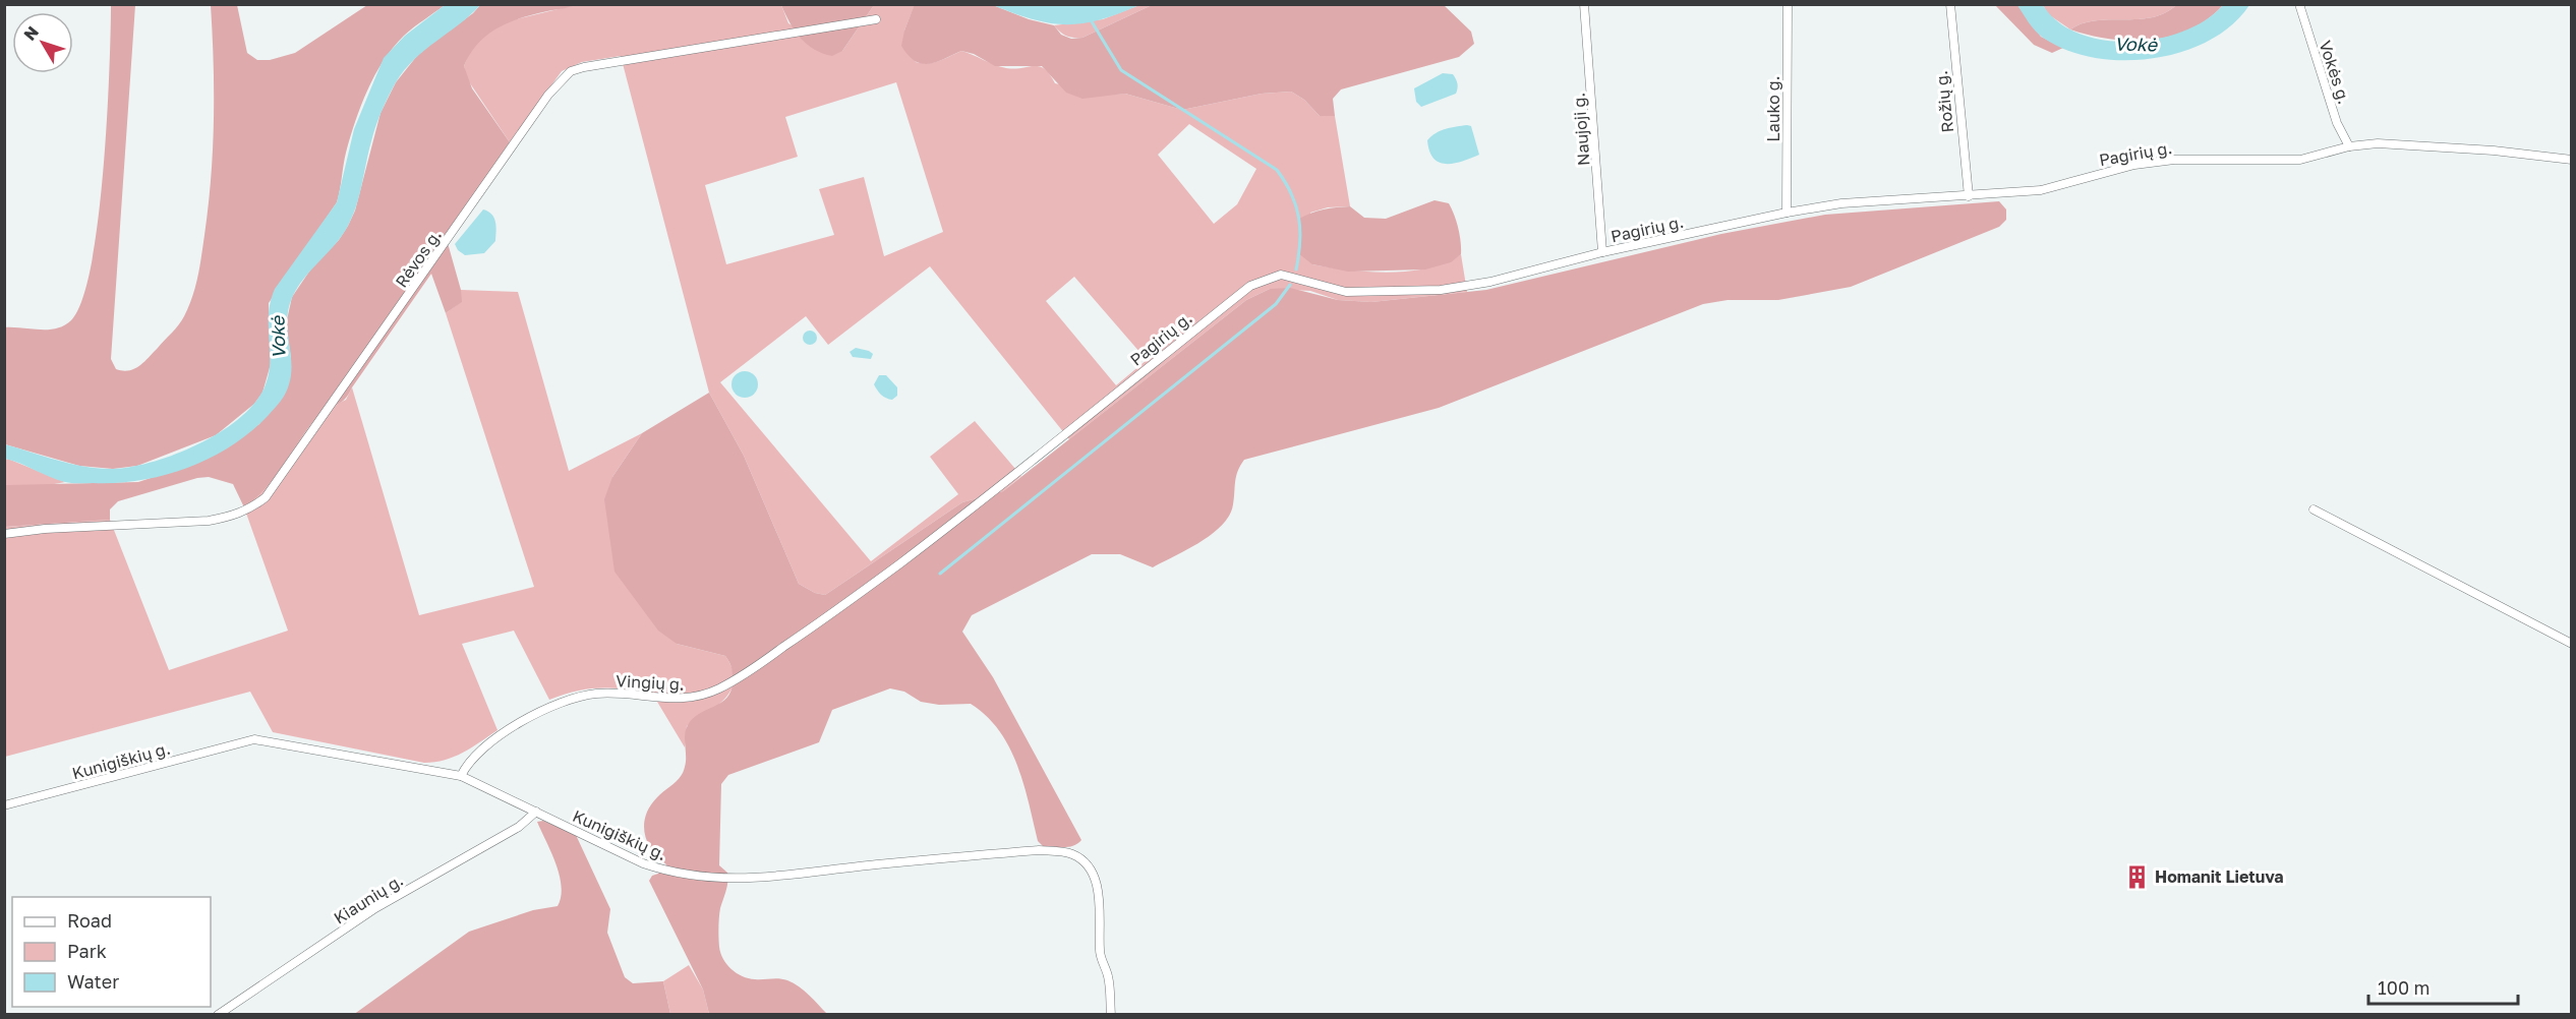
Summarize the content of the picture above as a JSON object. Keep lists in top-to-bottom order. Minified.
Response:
{"streets":{"street":["Vokės g.","Rožių g.","Lauko g.","Naujoji g.","Pagirių g.","Rėvos g.","Vingių g.","Kunigiškių g.","Kiaunių g."]},"crossings":[["Vokės g.","Pagirių g."],["Rožių g.","Pagirių g."],["Lauko g.","Pagirių g."],["Naujoji g.","Pagirių g."],["Pagirių g.","Vingių g."],["Vingių g.","Kunigiškių g."],["Kunigiškių g.","Kiaunių g."]],"water":["Vokė"],"places":{"building":["Homanit Lietuva"]},"legend":["Road","Park","Water"],"scale_bar":"100 m","north":"top left"}
